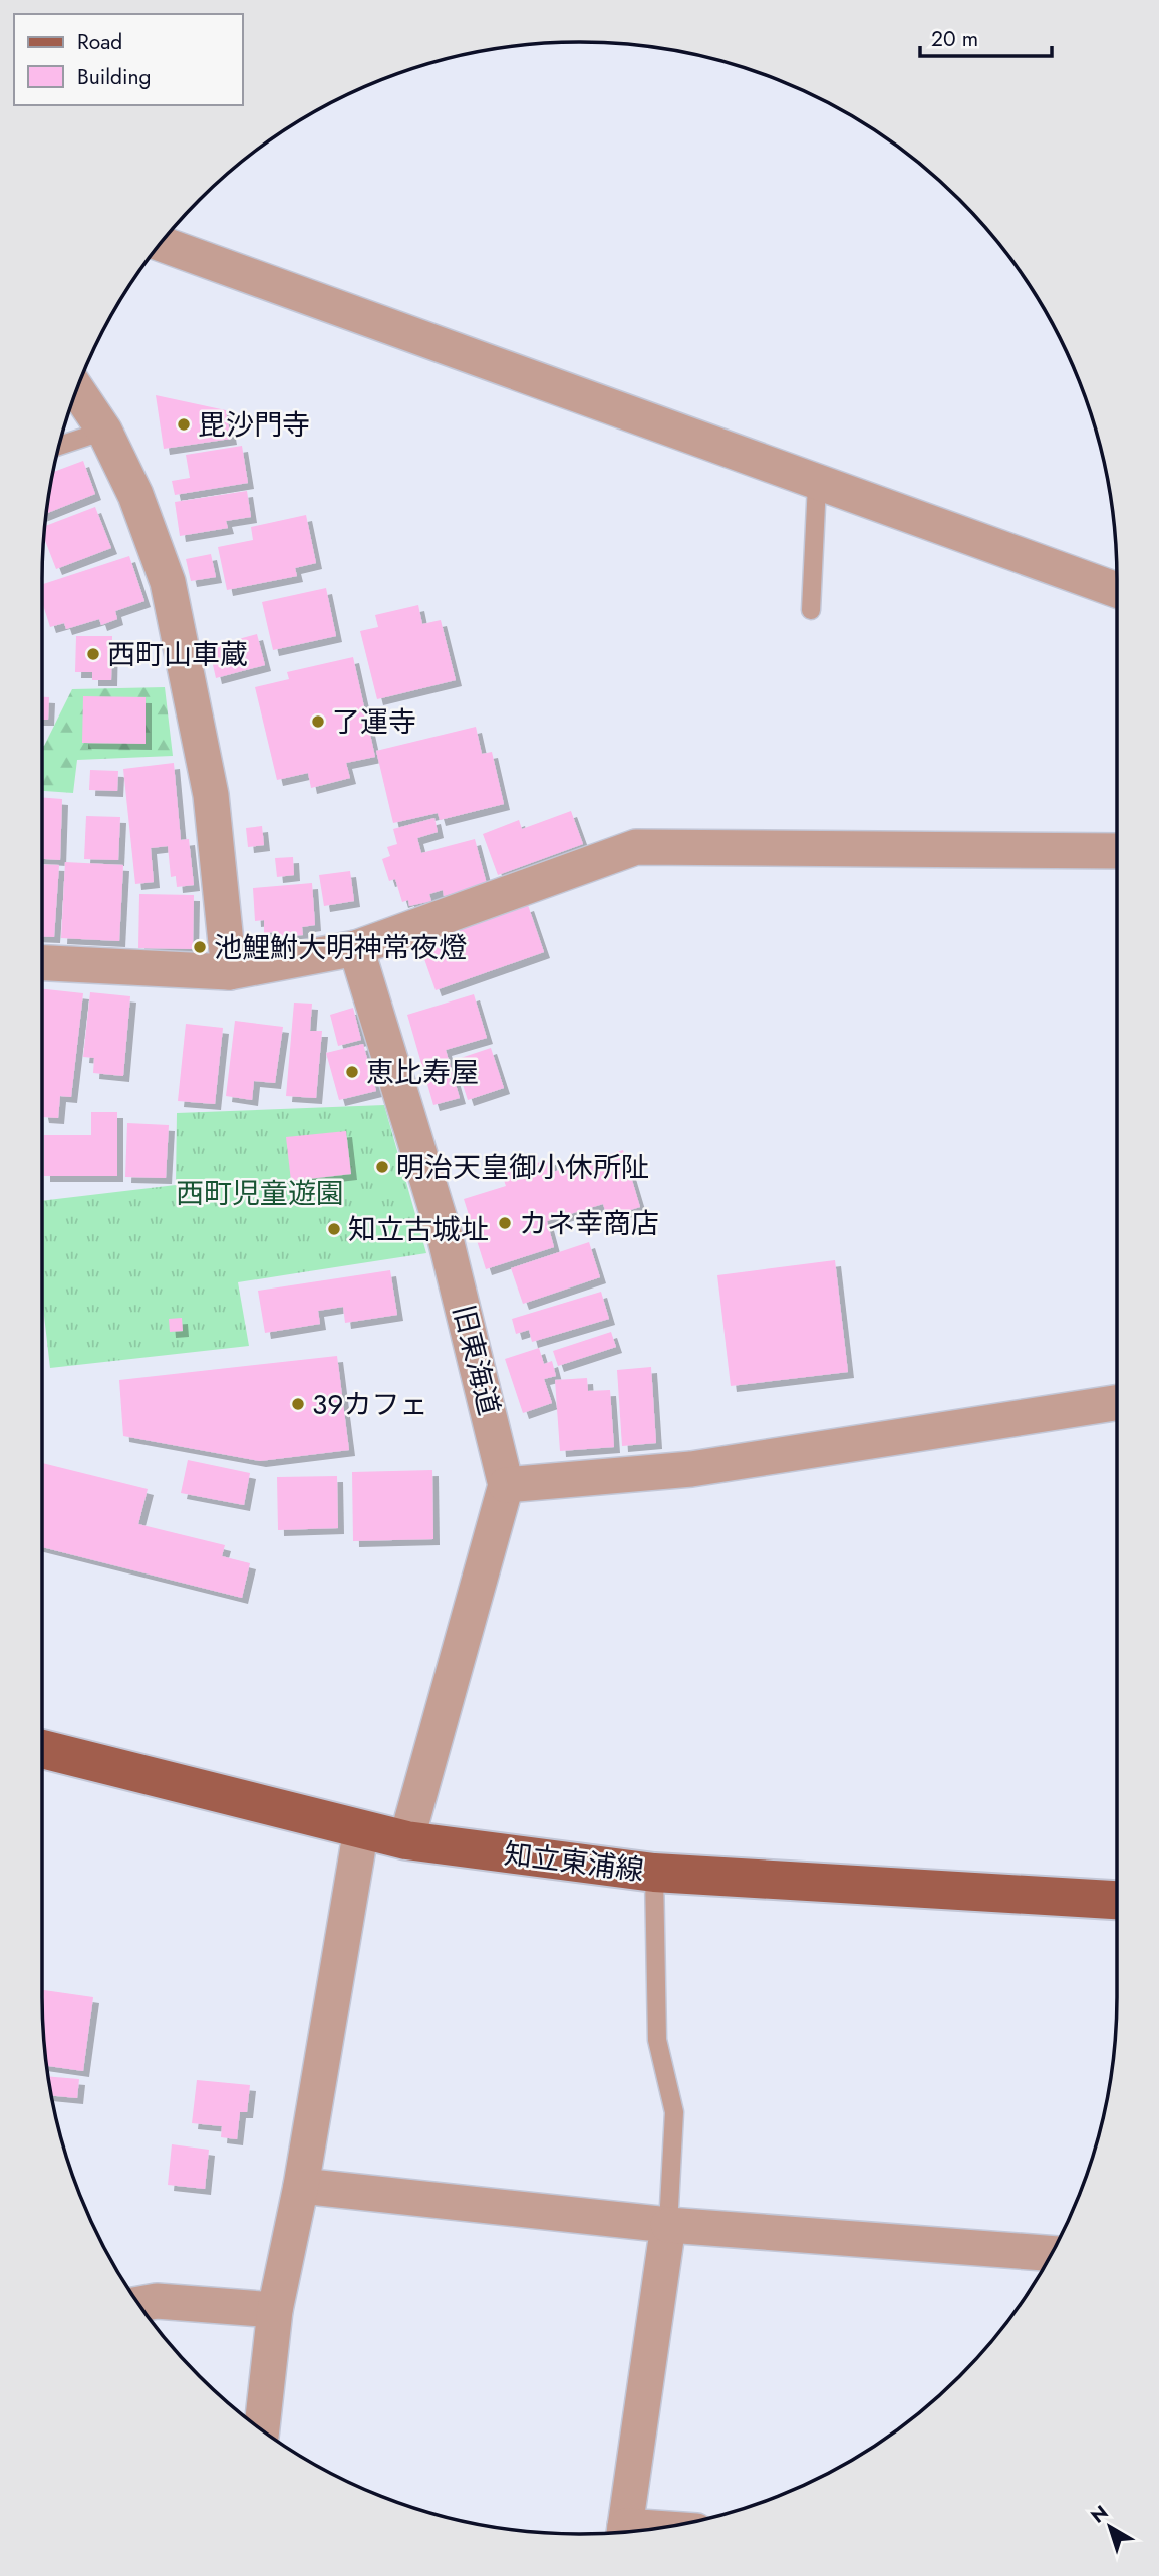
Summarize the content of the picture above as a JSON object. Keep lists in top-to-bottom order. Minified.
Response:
{"streets":{"main road":["知立東浦線"],"street":["旧東海道"]},"parks":["西町児童遊園"],"places":["毘沙門寺","西町山車蔵","了運寺","池鯉鮒大明神常夜燈","恵比寿屋","明治天皇御小休所阯","カネ幸商店","知立古城址","39カフェ"],"legend":["Road","Building"],"scale_bar":"20 m","north":"top left"}
